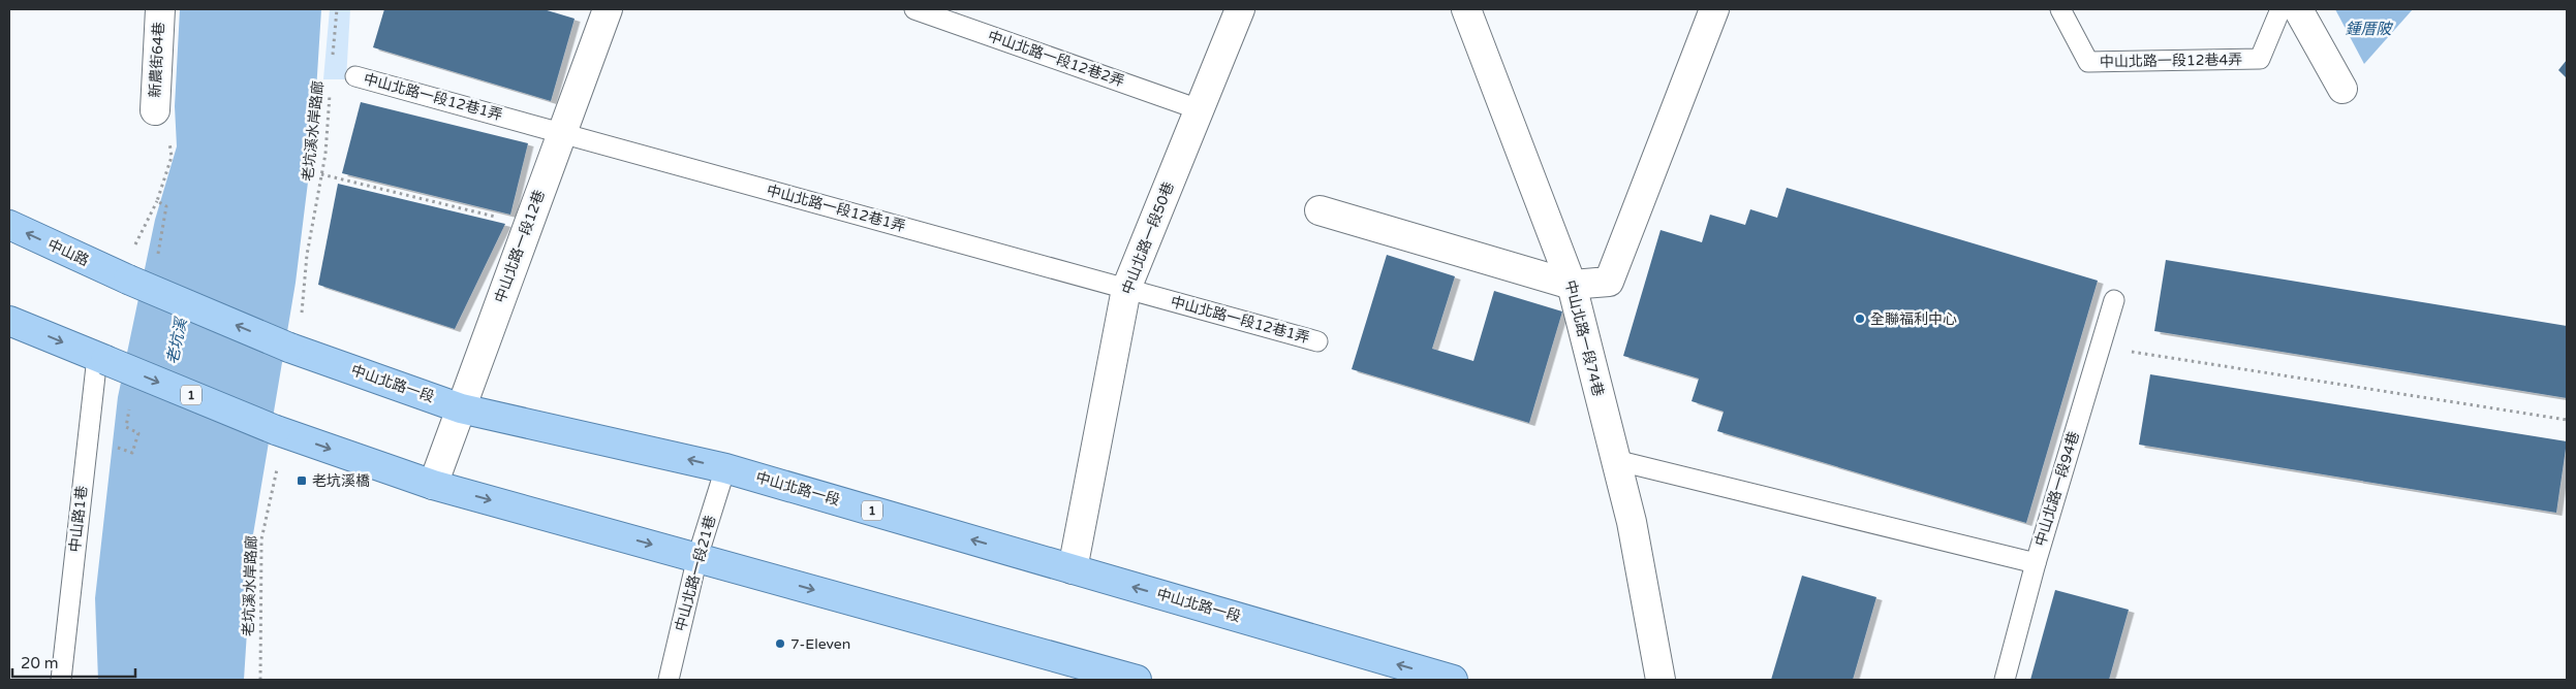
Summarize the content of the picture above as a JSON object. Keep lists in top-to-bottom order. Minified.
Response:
{"streets":{"main road":["中山路","中山北路一段","1"],"street":["新農街64巷","中山北路一段50巷","中山北路一段12巷","中山北路一段74巷"],"lane":["中山北路一段12巷2弄","中山北路一段12巷4弄","中山北路一段12巷1弄","中山北路一段94巷","中山路1巷","中山北路一段21巷"],"path":["老坑溪水岸路廊"]},"crossings":[["中山北路一段12巷2弄","中山北路一段50巷"],["中山北路一段12巷1弄","中山北路一段50巷"],["中山北路一段12巷1弄","中山北路一段12巷"],["老坑溪水岸路廊","中山北路一段"],["老坑溪水岸路廊","1"],["中山北路一段50巷","中山北路一段"],["中山北路一段12巷","中山北路一段"],["中山北路一段12巷","1"],["中山路","1"],["中山北路一段","1"],["中山北路一段","中山北路一段21巷"],["1","中山路1巷"],["1","中山北路一段21巷"]],"water":["鍾厝陂","老坑溪"],"places":{"other":["全聯福利中心","7-Eleven"],"transit":["老坑溪橋"]},"scale_bar":"20 m"}
